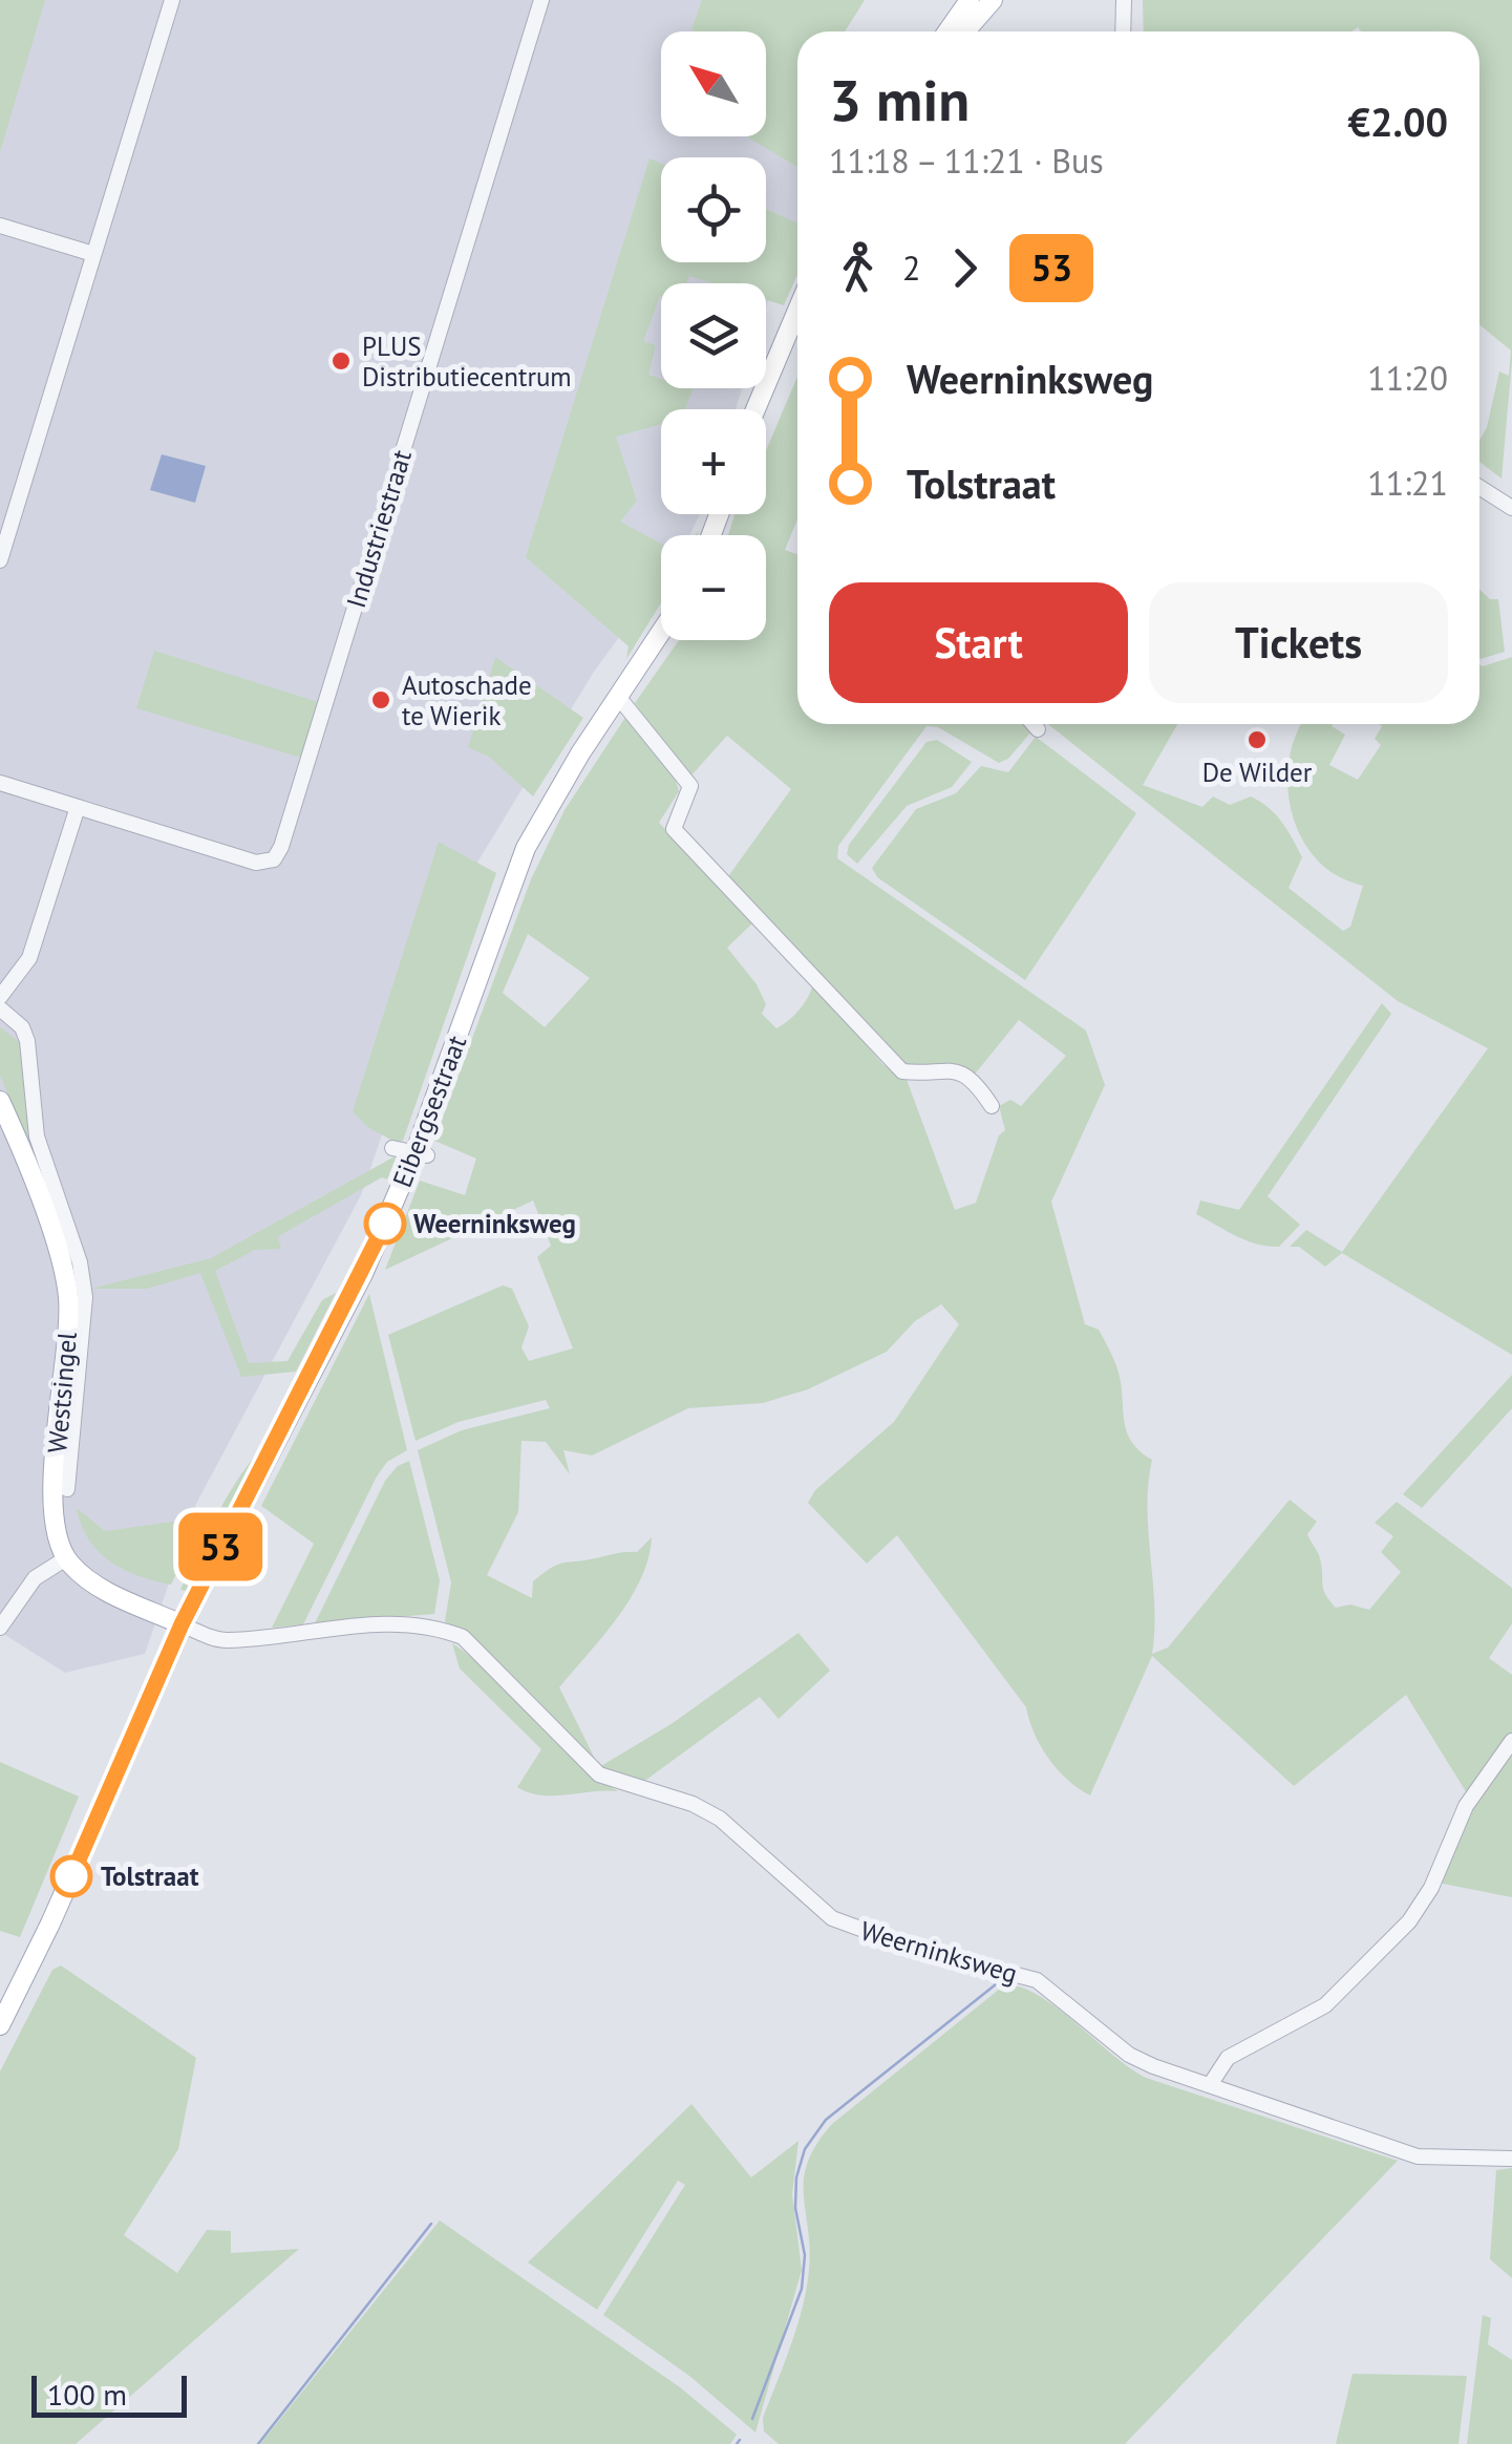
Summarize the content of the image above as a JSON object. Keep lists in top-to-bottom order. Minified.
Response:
{"streets":{"main road":["Eibergsestraat","Westsingel"],"street":["Industriestraat","Weerninksweg"]},"crossings":[["Eibergsestraat","Weerninksweg"]],"places":["PLUS Distributiecentrum","Autoschade te Wierik","De Wilder","Weerninksweg","Tolstraat"],"lines":["bus line 53"],"scale_bar":"100 m","north":"top left","page":{"on_map":"53","map_buttons":["+","−"],"heading":["3 min","11:18 – 11:21 · Bus","€2.00"],"legs":["2","53"],"list":[{"name":"Weerninksweg","value":"11:20"},{"name":"Tolstraat","value":"11:21"}],"buttons":["Start","Tickets"],"scale":"100 m"}}
